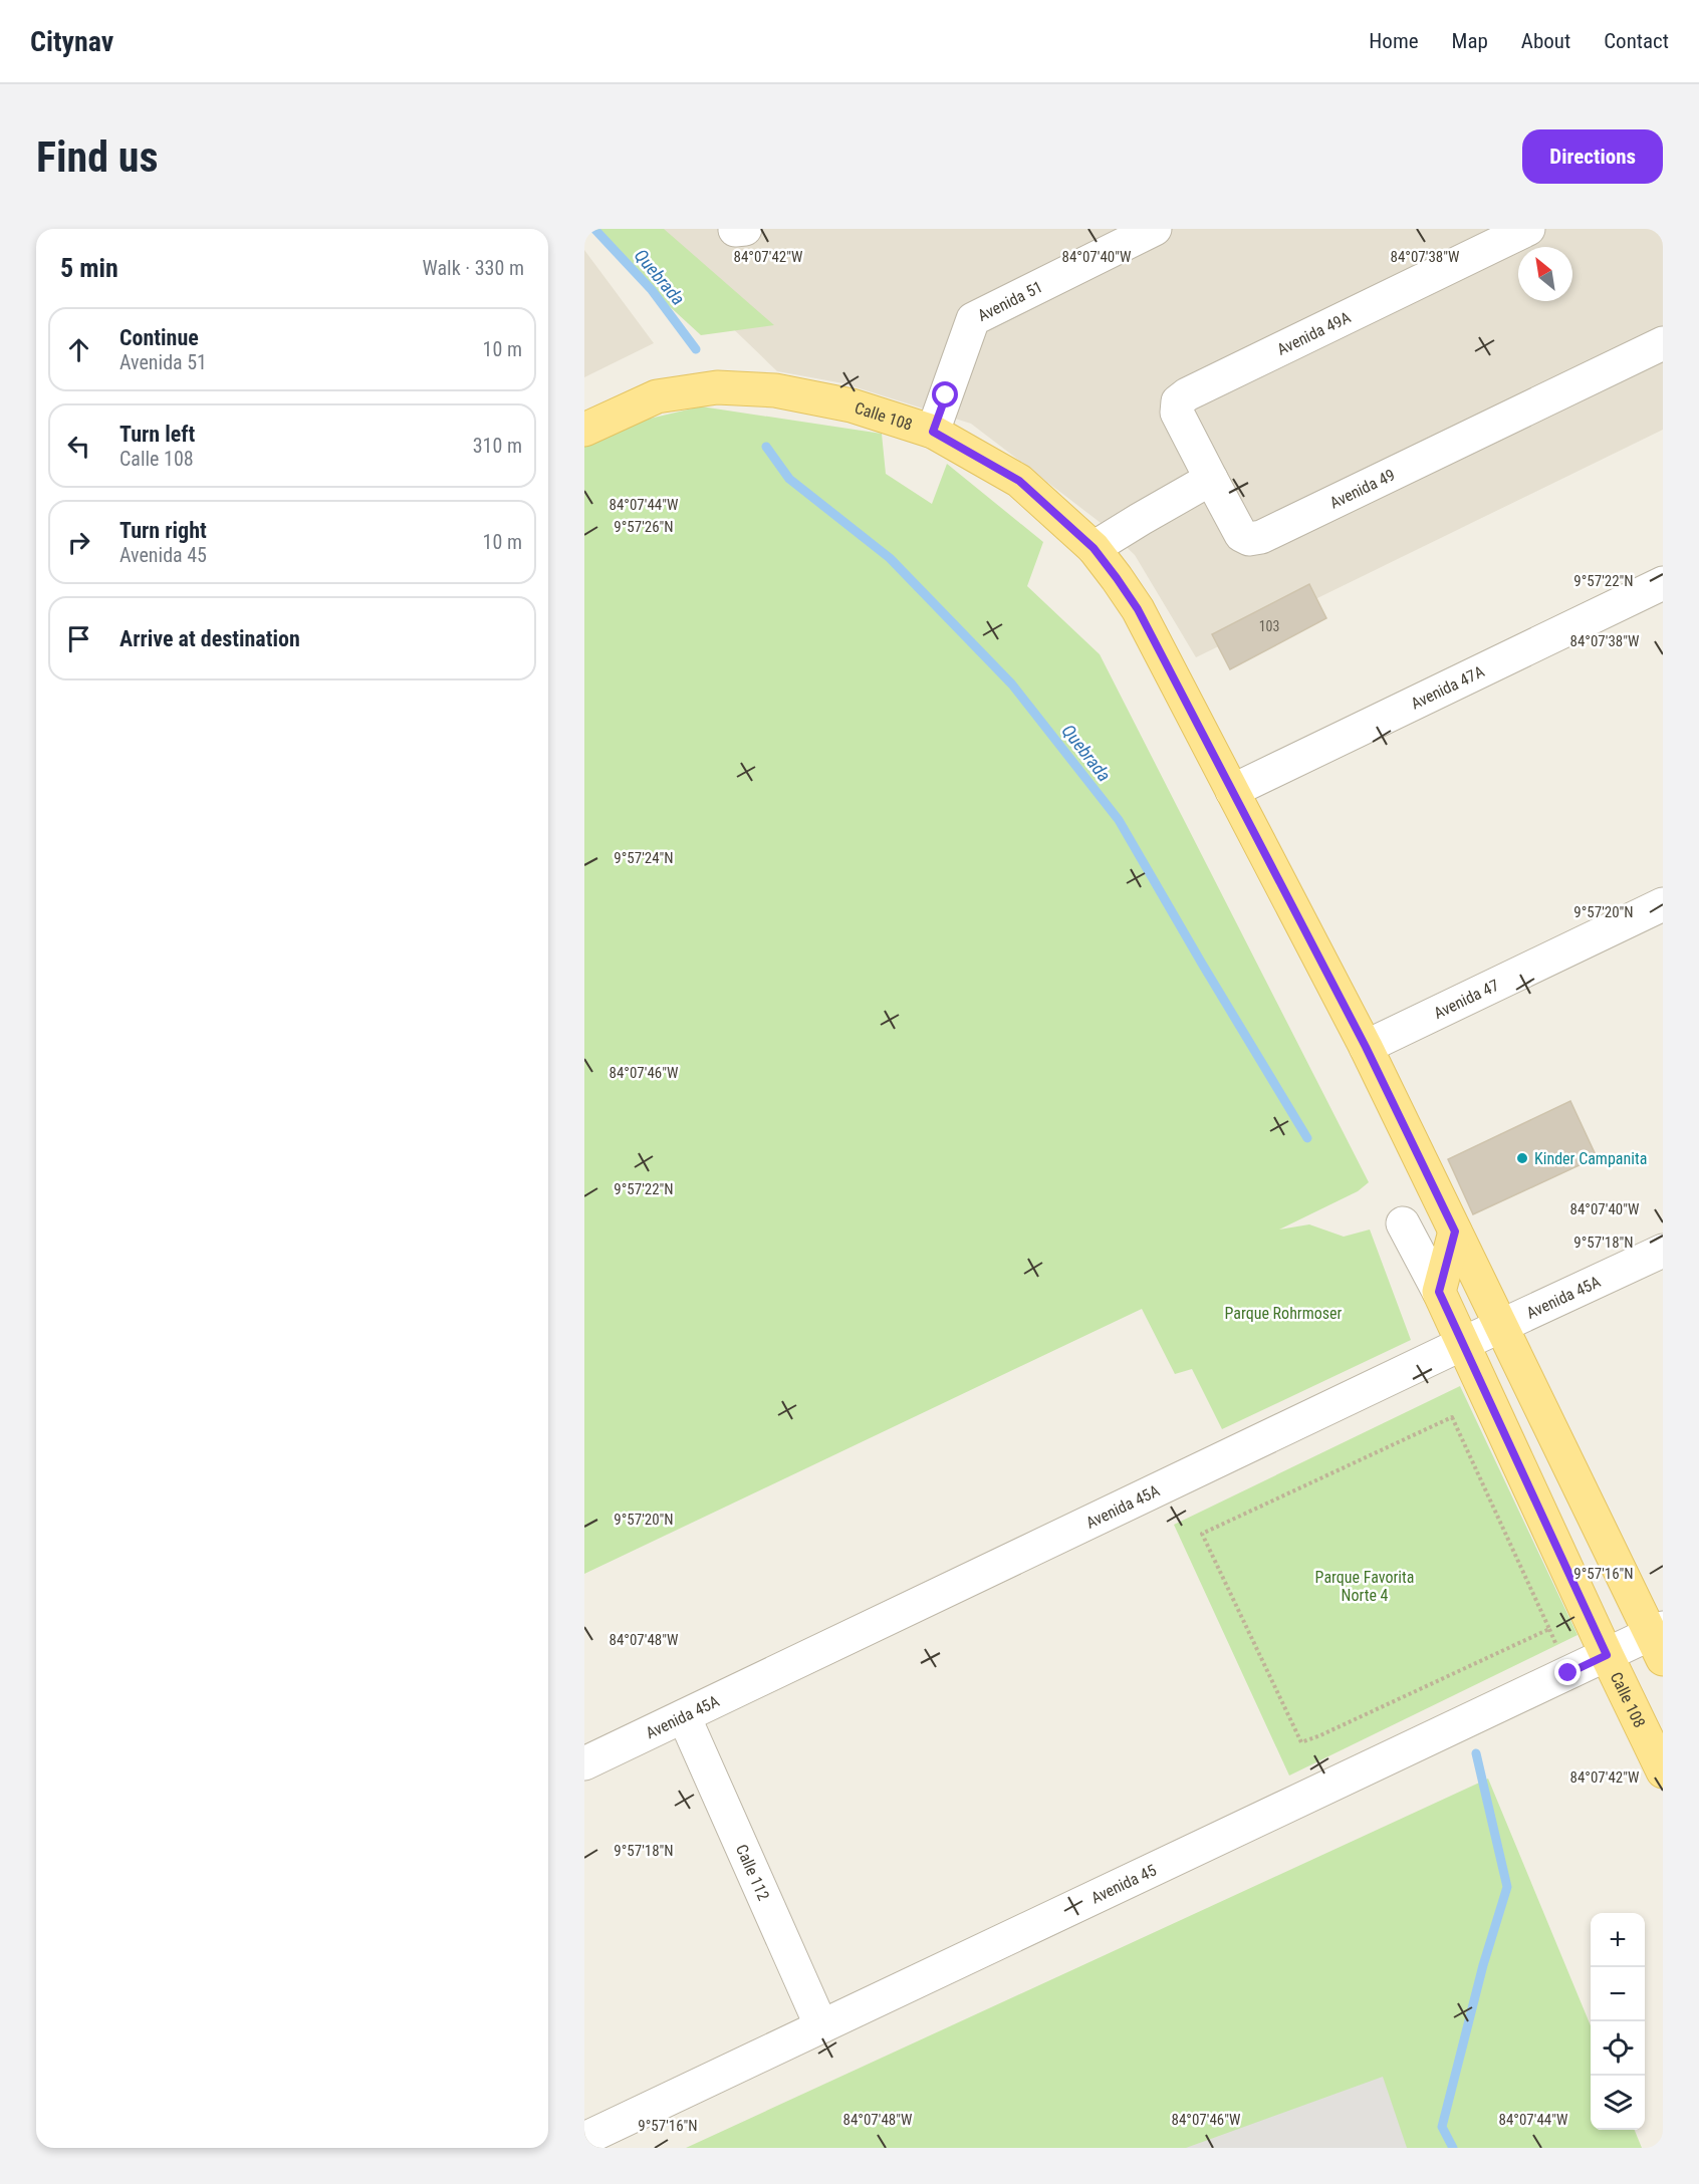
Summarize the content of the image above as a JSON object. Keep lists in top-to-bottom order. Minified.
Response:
{"streets":{"main road":["Calle 108"],"street":["Avenida 51","Avenida 49A","Avenida 49","Avenida 47A","Avenida 47","Avenida 45A","Calle 112","Avenida 45"]},"crossings":[["Avenida 51","Calle 108"],["Avenida 49A","Avenida 49"],["Calle 108","Avenida 47A"],["Calle 108","Avenida 47"],["Calle 108","Avenida 45A"],["Calle 108","Avenida 45"],["Avenida 45A","Calle 112"],["Calle 112","Avenida 45"]],"water":["Quebrada"],"parks":["Parque Rohrmoser","Parque Favorita Norte 4"],"places":["Kinder Campanita"],"house_numbers":["103"],"north":"top left","page":{"header":"Citynav","nav":["Home","Map","About","Contact"],"buttons":"Directions","title":"Find us","heading":["5 min","Walk · 330 m"],"list":[["Continue","Avenida 51","10 m"],["Turn left","Calle 108","310 m"],["Turn right","Avenida 45","10 m"],"Arrive at destination"],"map_buttons":["+","−"]},"coordinates":["84°07'42\"W","84°07'38\"W","84°07'40\"W","84°07'44\"W","9°57'26\"N","9°57'22\"N","9°57'24\"N","9°57'20\"N","84°07'46\"W","9°57'18\"N","9°57'16\"N","84°07'48\"W"]}
